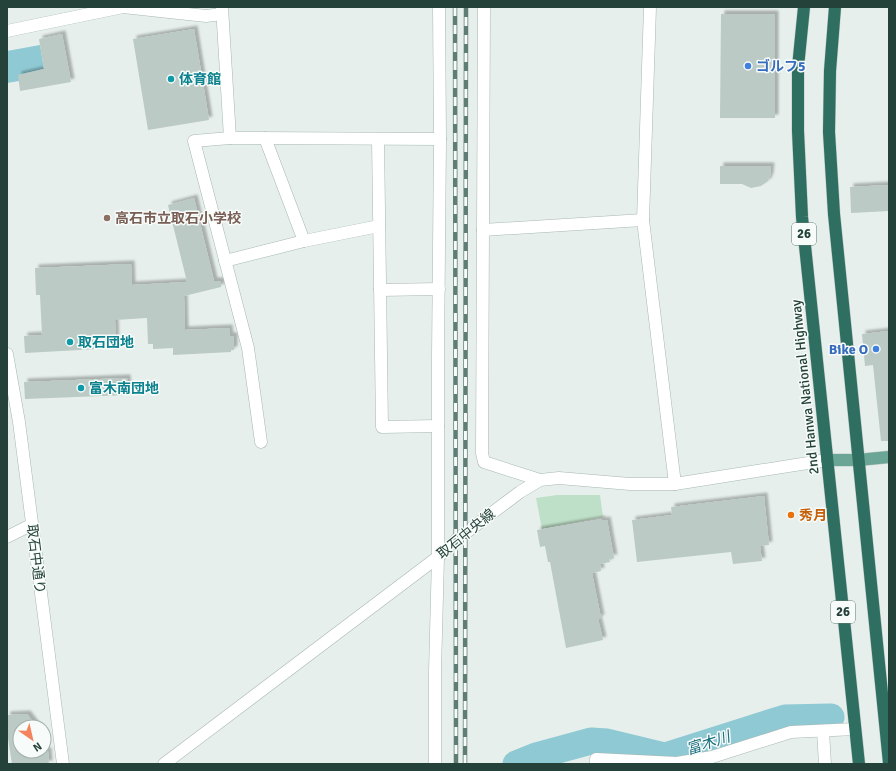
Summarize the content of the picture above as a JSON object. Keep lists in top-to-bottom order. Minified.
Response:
{"streets":{"highway":["26","2nd Hanwa National Highway"],"street":["取石中央線","取石中通り"]},"crossings":[["2nd Hanwa National Highway","取石中央線"]],"water":["富木川"],"places":["ゴルフ5","体育館","高石市立取石小学校","取石団地","Bike O","富木南団地","秀月"],"north":"bottom right"}
